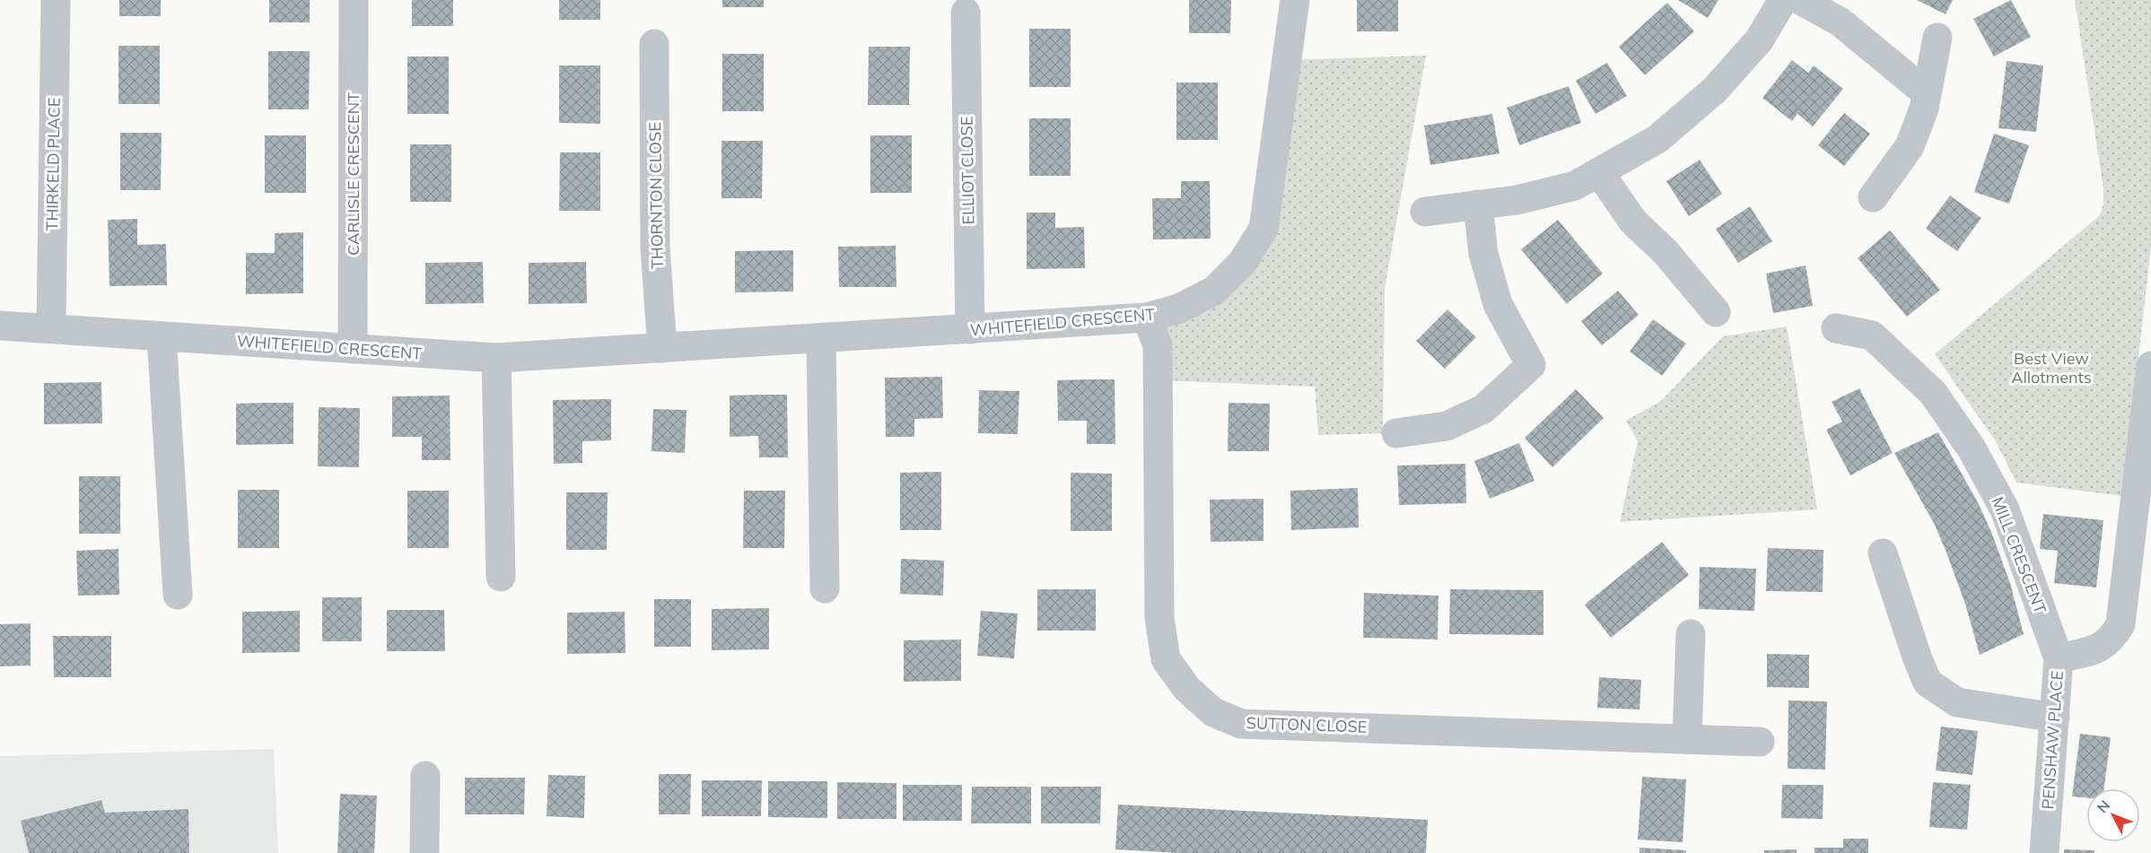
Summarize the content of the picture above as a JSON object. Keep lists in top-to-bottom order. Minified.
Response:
{"streets":{"street":["THIRKELD PLACE","ELLIOT CLOSE","CARLISLE CRESCENT","THORNTON CLOSE","WHITEFIELD CRESCENT","MILL CRESCENT","SUTTON CLOSE","PENSHAW PLACE"]},"crossings":[["THIRKELD PLACE","WHITEFIELD CRESCENT"],["ELLIOT CLOSE","WHITEFIELD CRESCENT"],["CARLISLE CRESCENT","WHITEFIELD CRESCENT"],["THORNTON CLOSE","WHITEFIELD CRESCENT"],["WHITEFIELD CRESCENT","SUTTON CLOSE"],["MILL CRESCENT","PENSHAW PLACE"]],"parks":["Best View Allotments"],"north":"top left"}
